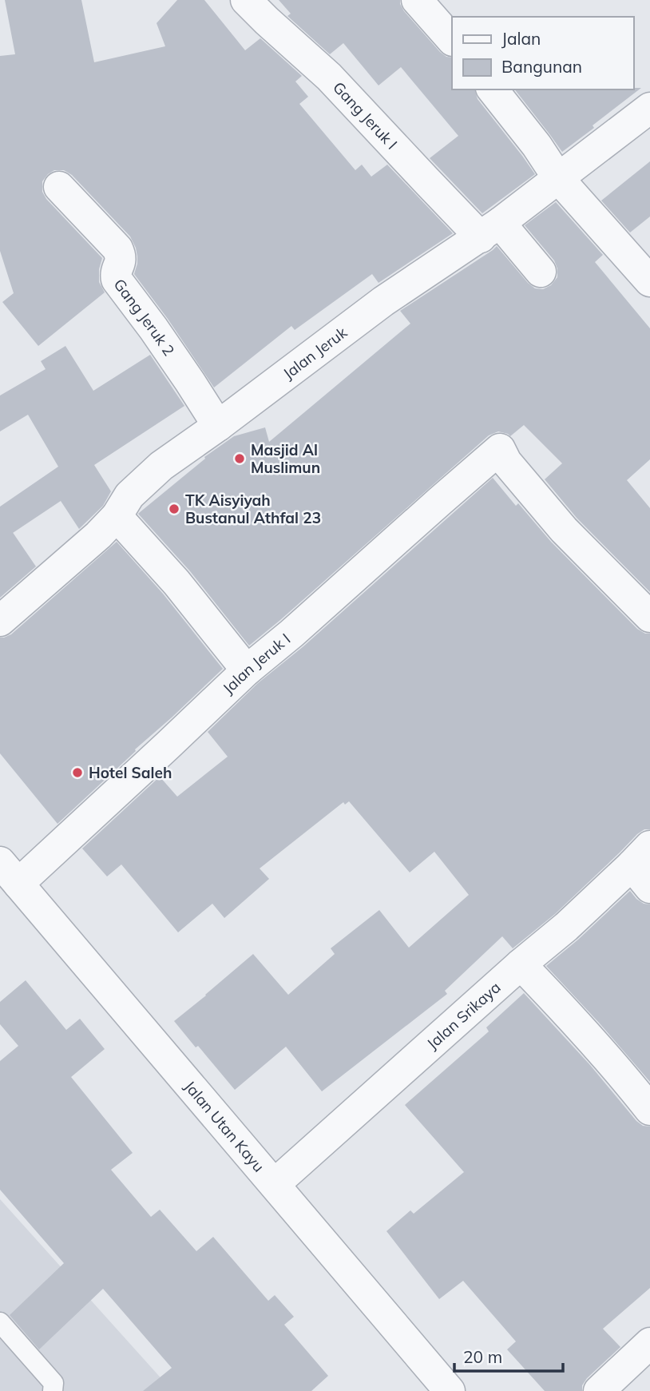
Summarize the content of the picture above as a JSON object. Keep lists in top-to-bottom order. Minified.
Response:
{"streets":{"street":["Gang Jeruk I","Gang Jeruk 2","Jalan Jeruk","Jalan Jeruk I","Jalan Srikaya","Jalan Utan Kayu"]},"crossings":[["Gang Jeruk I","Jalan Jeruk"],["Gang Jeruk 2","Jalan Jeruk"],["Jalan Jeruk I","Jalan Utan Kayu"],["Jalan Srikaya","Jalan Utan Kayu"]],"places":["Masjid Al Muslimun","TK Aisyiyah Bustanul Athfal 23","Hotel Saleh"],"legend":["Jalan","Bangunan"],"scale_bar":"20 m"}
